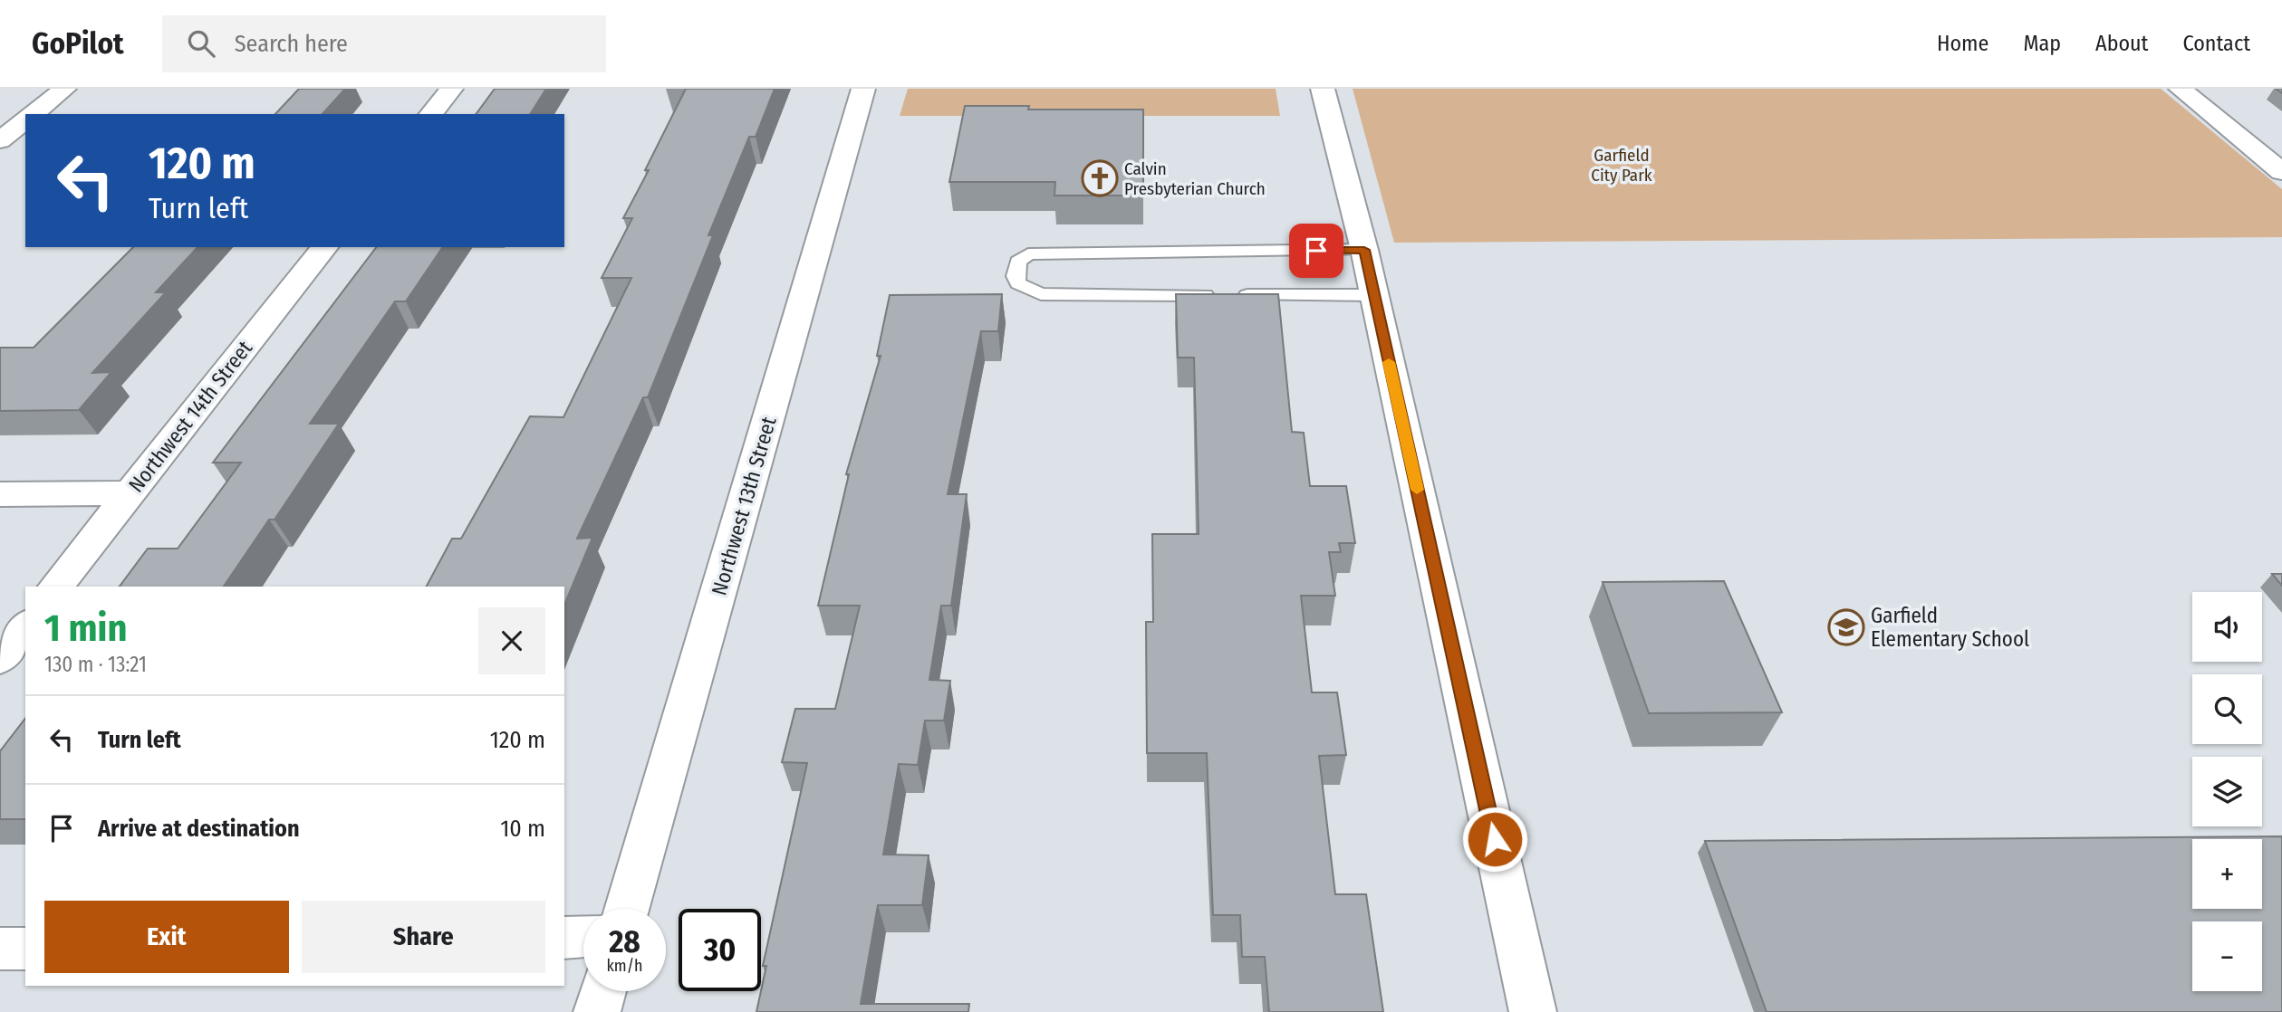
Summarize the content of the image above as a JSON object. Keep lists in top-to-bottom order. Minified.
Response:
{"streets":{"street":["Northwest 14th Street","Northwest 13th Street"]},"parks":["Garfield City Park"],"places":{"church":["Calvin Presbyterian Church"],"school or university":["Garfield Elementary School"]},"page":{"header":"GoPilot","search":"Search here","nav":["Home","Map","About","Contact"],"turn":["120 m","Turn left"],"heading":["1 min","130 m · 13:21"],"map_buttons":["+","−"],"list":[{"name":"Turn left","value":"120 m"},{"name":"Arrive at destination","value":"10 m"}],"buttons":["Exit","Share"],"speed":"28 km/h","limit":"30"}}
